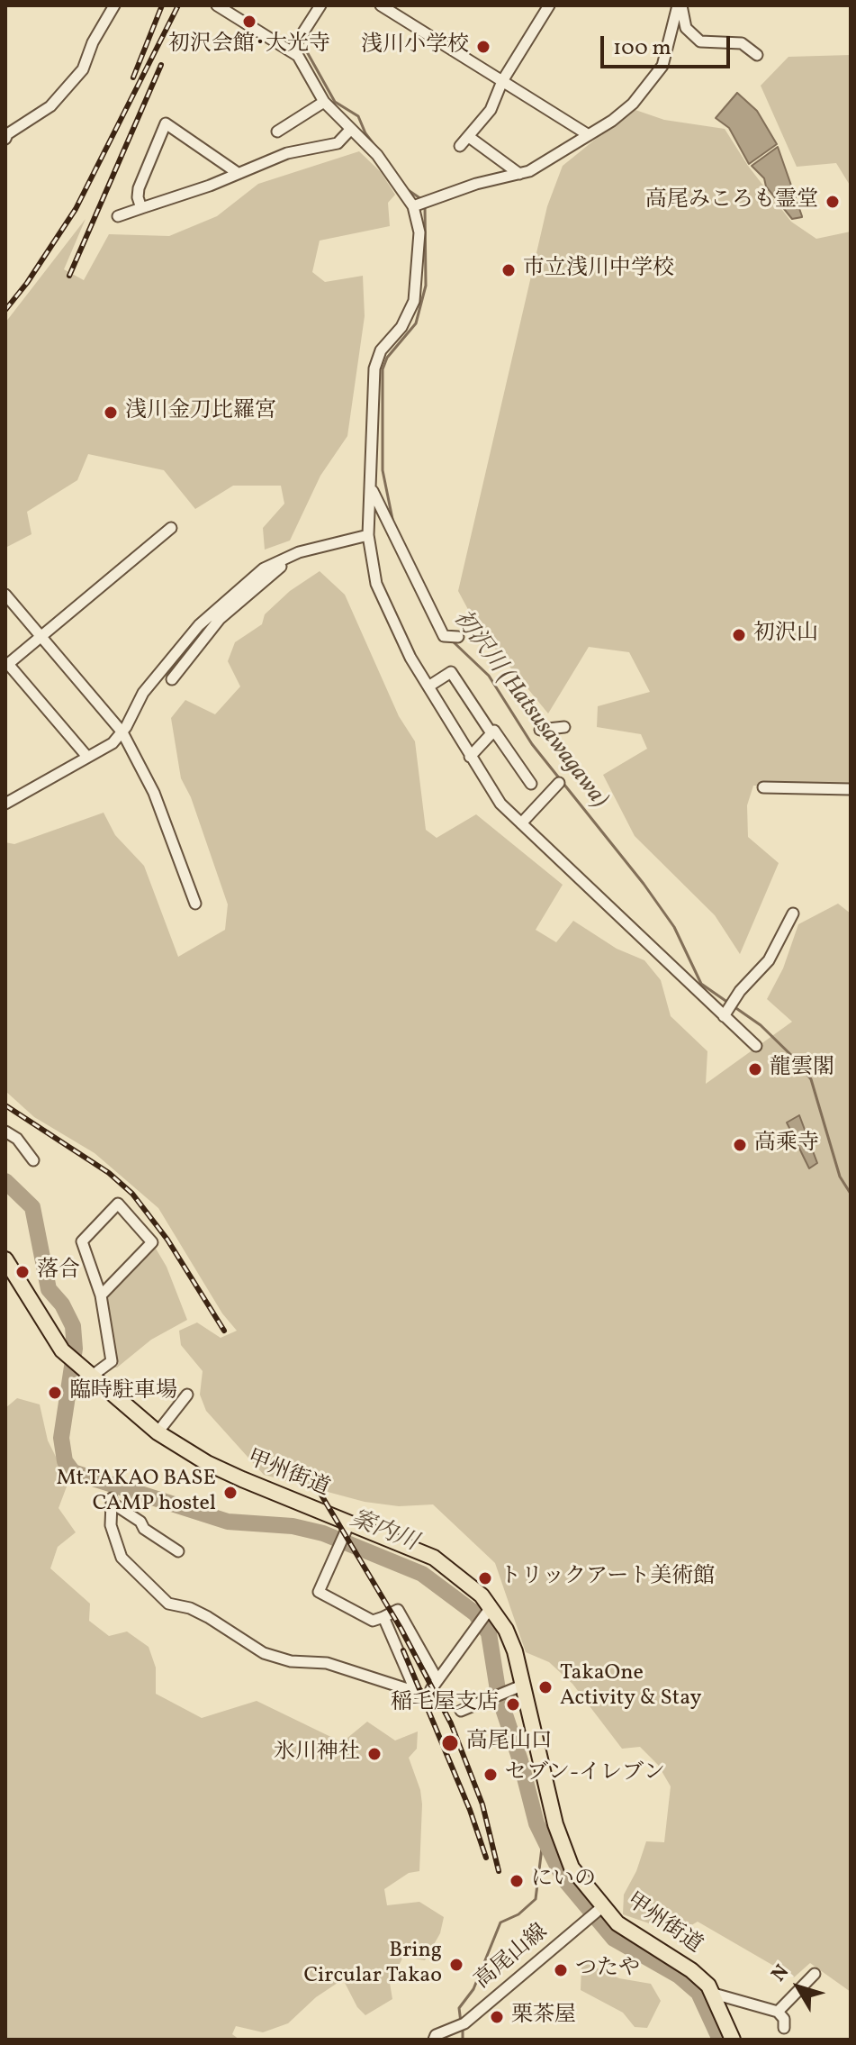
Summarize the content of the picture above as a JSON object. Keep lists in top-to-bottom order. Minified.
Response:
{"streets":{"highway":["甲州街道"],"street":["高尾山線"]},"crossings":[["甲州街道","高尾山線"]],"water":["初沢川 (Hatsusawagawa)","案内川"],"places":["初沢会館･大光寺","浅川小学校","高尾みころも霊堂","市立浅川中学校","浅川金刀比羅宮","初沢山","龍雲閣","高乘寺","落合","臨時駐車場","Mt.TAKAO BASE CAMP hostel","トリックアート美術館","TakaOne Activity & Stay","稲毛屋支店","高尾山口","氷川神社","セブン-イレブン","にいの","Bring Circular Takao","つたや","栗茶屋"],"scale_bar":"100 m","north":"top left"}
